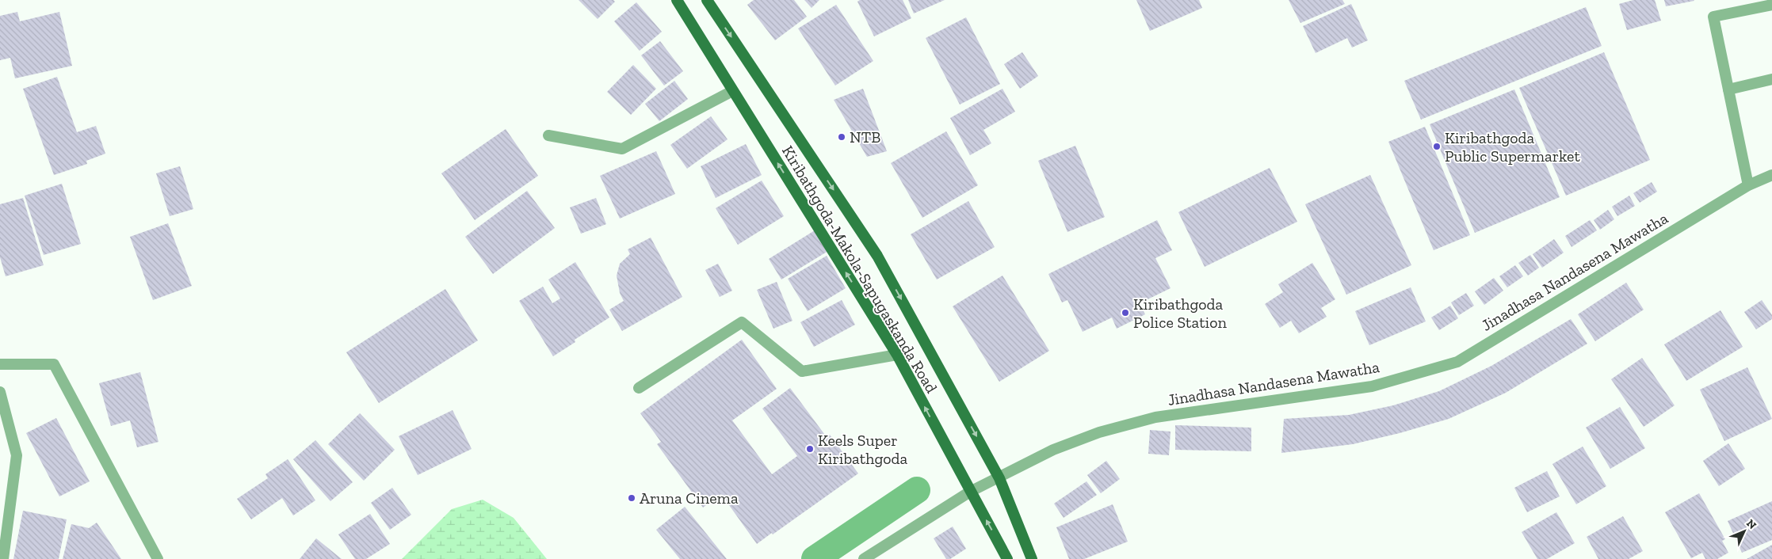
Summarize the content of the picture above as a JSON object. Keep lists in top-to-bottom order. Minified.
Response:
{"streets":{"main road":["Kiribathgoda-Makola-Sapugaskanda Road"],"street":["Jinadhasa Nandasena Mawatha"]},"crossings":[["Kiribathgoda-Makola-Sapugaskanda Road","Jinadhasa Nandasena Mawatha"]],"places":["NTB","Kiribathgoda Public Supermarket","Kiribathgoda Police Station","Keels Super Kiribathgoda","Aruna Cinema"],"north":"top right"}
